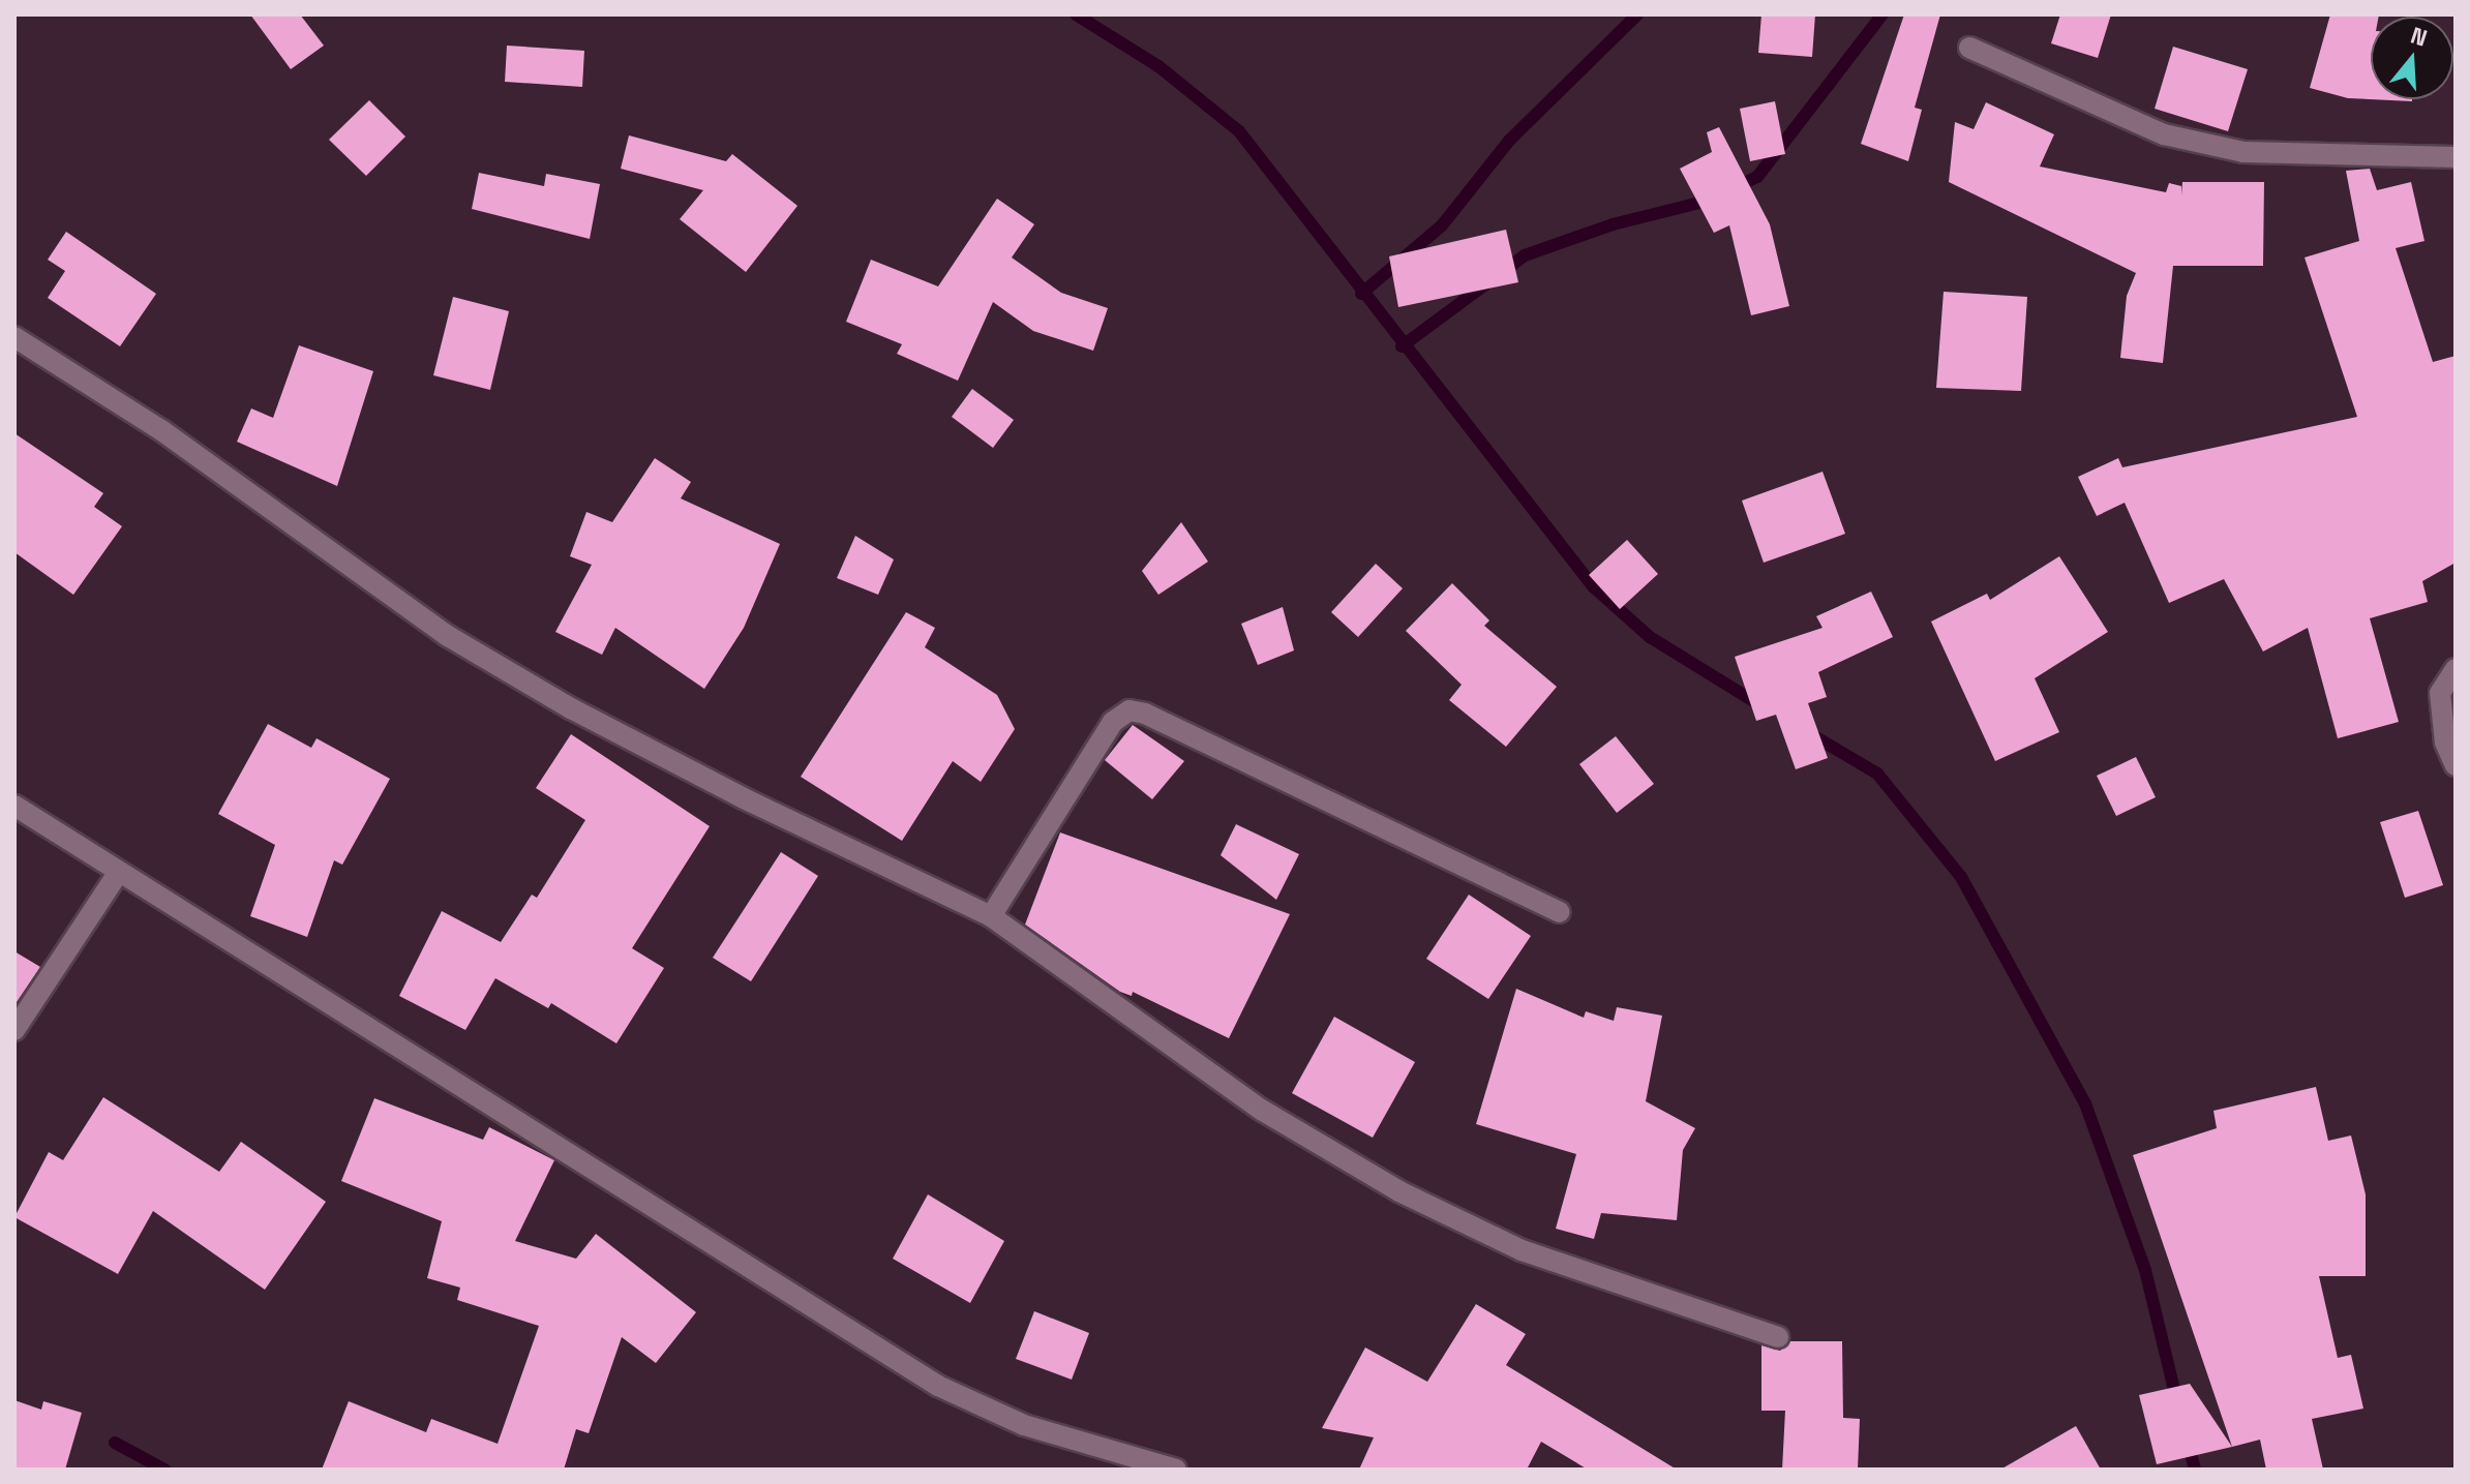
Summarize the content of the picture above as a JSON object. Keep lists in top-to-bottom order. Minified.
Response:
{"north":"top"}
